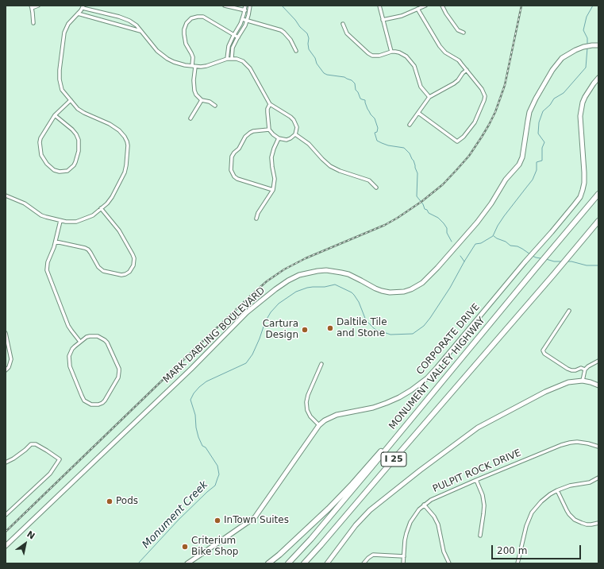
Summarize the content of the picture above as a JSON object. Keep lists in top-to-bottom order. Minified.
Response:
{"streets":{"highway":["MONUMENT VALLEY HIGHWAY","I 25"],"street":["MARK DABLING BOULEVARD","CORPORATE DRIVE","PULPIT ROCK DRIVE"]},"water":["Monument Creek"],"places":["Daltile Tile and Stone","Cartura Design","Pods","InTown Suites","Criterium Bike Shop"],"scale_bar":"200 m","north":"top right"}
